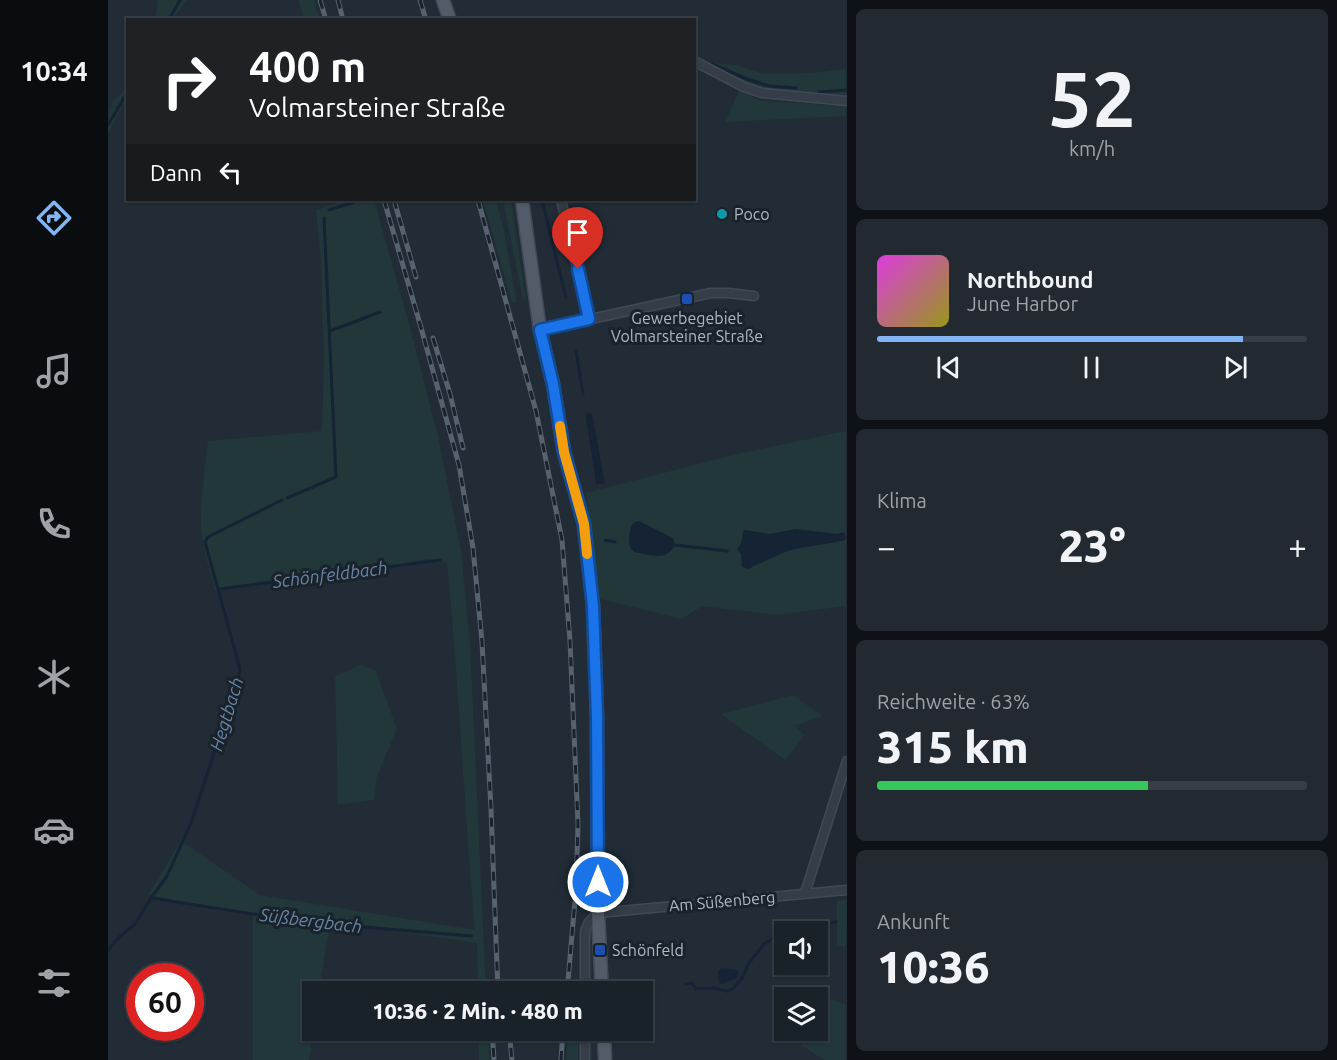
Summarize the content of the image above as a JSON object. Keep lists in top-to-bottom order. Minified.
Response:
{"streets":{"street":["Am Süßenberg"]},"water":["Schönfeldbach","Hegtbach","Süßbergbach"],"places":{"other":["Poco"],"transit":["Gewerbegebiet Volmarsteiner Straße","Schönfeld"]},"page":{"tabs":"10:34","tile":[["52","km/h"],"Klima",["Reichweite · 63%","315 km"],["Ankunft","10:36"]],"turn":["400 m","Volmarsteiner Straße"],"then":"Dann","song":["Northbound","June Harbor"],"heat":["−","23°","+"],"limit":"60","trip":"10:36 · 2 Min. · 480 m"}}
